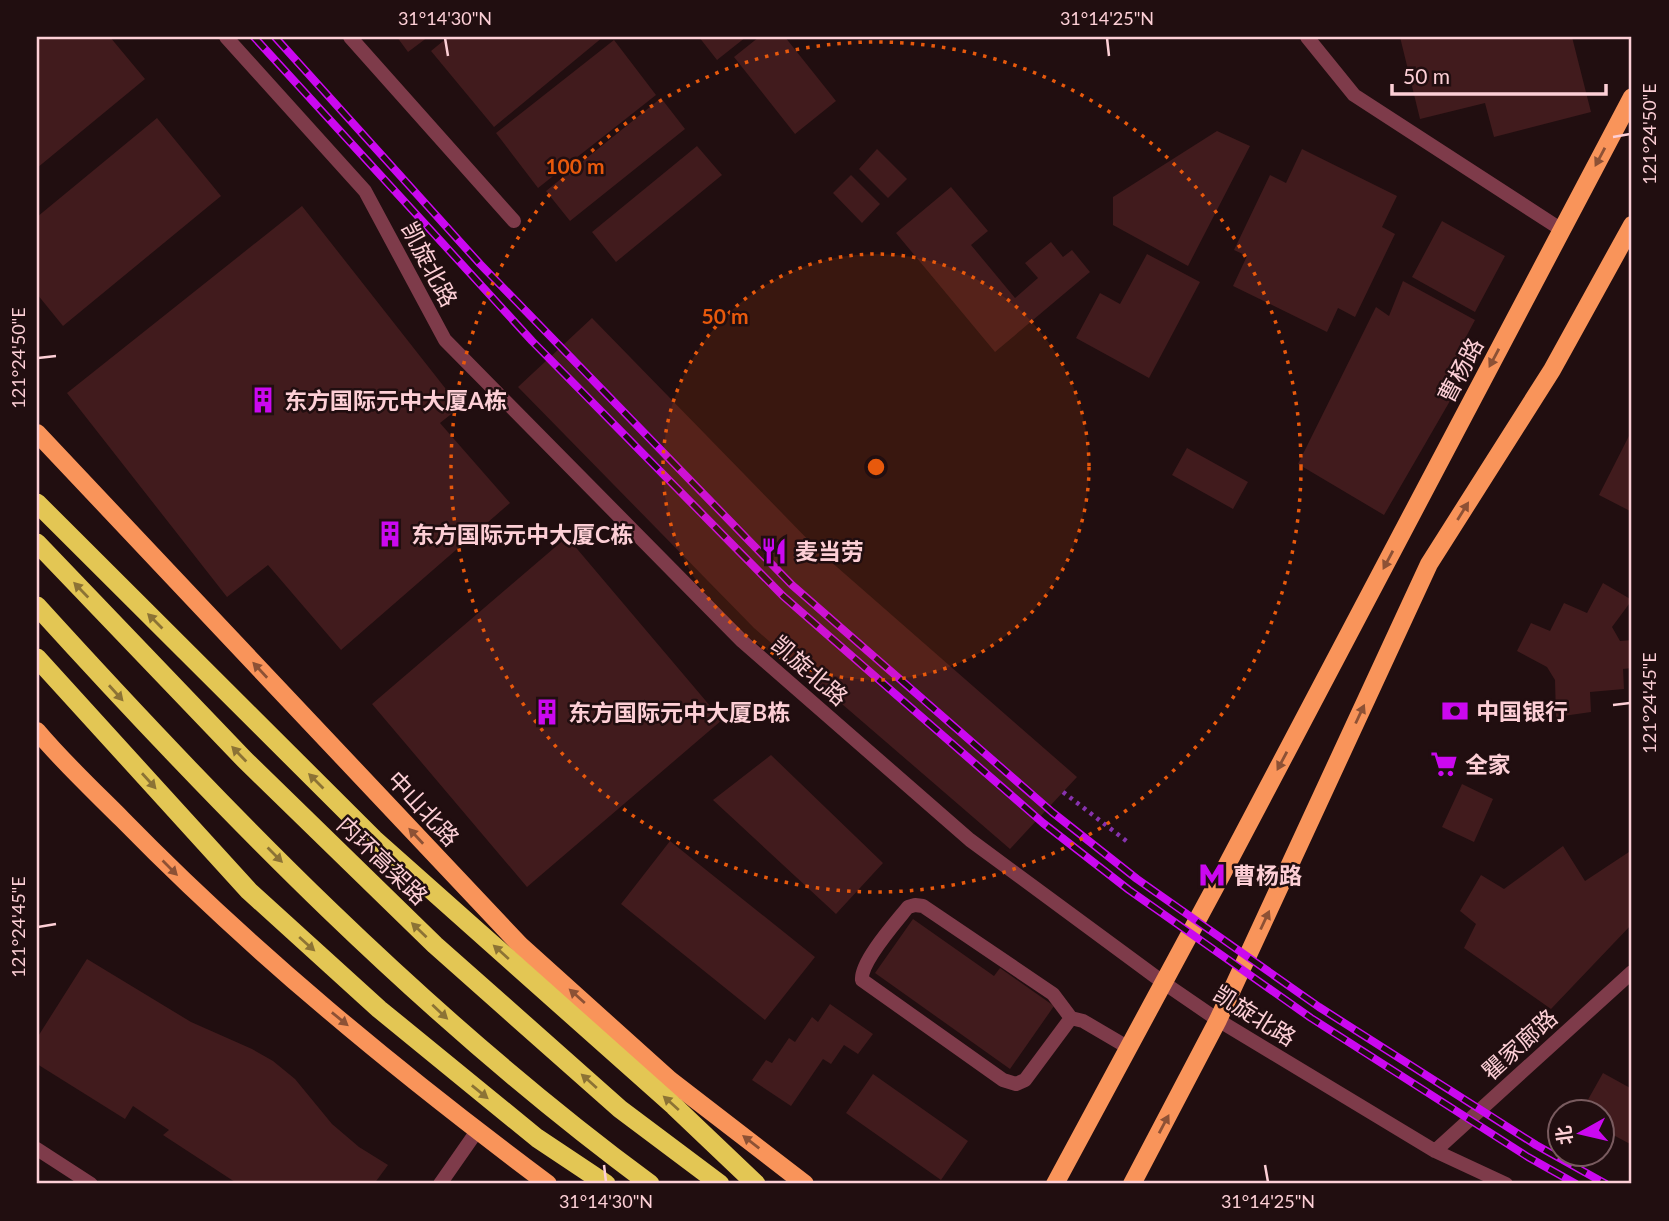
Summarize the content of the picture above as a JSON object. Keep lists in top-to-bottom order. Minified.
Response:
{"streets":{"highway":["内环高架路"],"main road":["曹杨路","中山北路"],"street":["凯旋北路","瞿家廊路"]},"crossings":[["凯旋北路","曹杨路"],["凯旋北路","瞿家廊路"]],"one_way":["中山北路"],"places":{"building":["东方国际元中大厦A栋","东方国际元中大厦C栋","东方国际元中大厦B栋"],"restaurant":["麦当劳"],"bank":["中国银行"],"supermarket":["全家"],"metro station":["曹杨路"]},"scale_bar":"50 m","north":"left","coordinates":["31°14'30\"N","31°14'25\"N","121°24'50\"E","121°24'45\"E"],"rings":["100 m","50 m"]}
